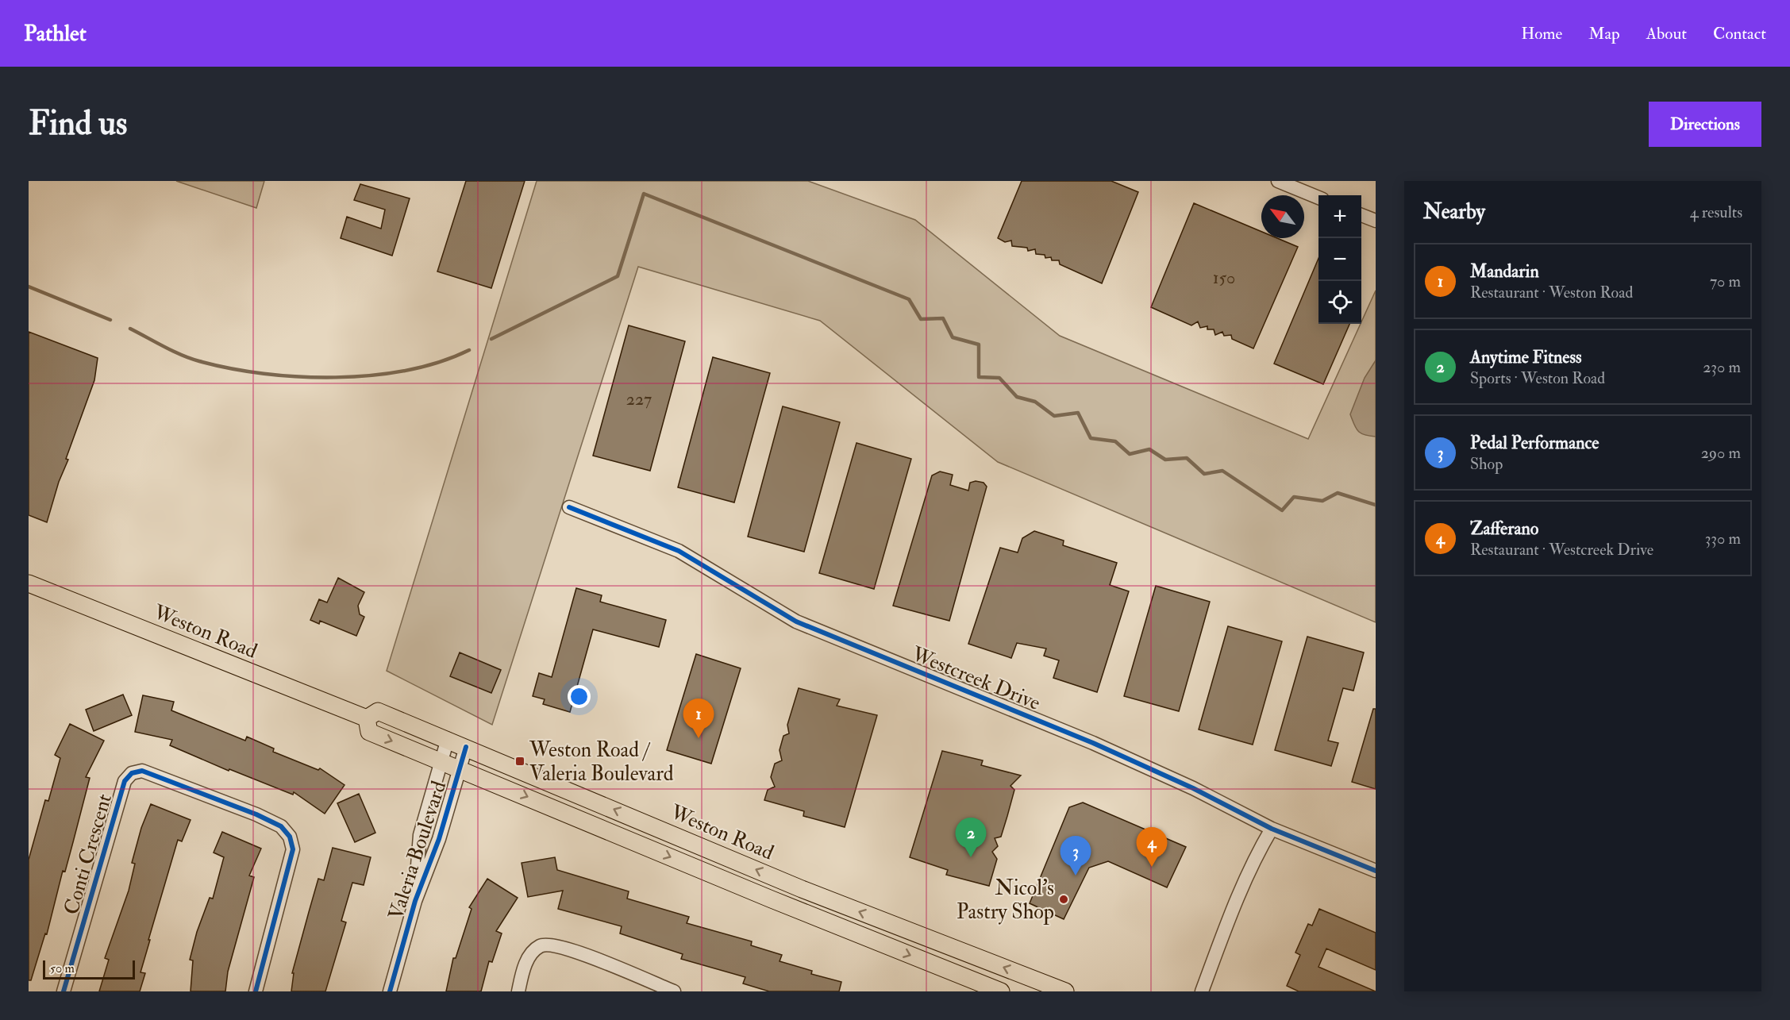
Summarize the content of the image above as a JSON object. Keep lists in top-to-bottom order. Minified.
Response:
{"streets":{"main road":["Weston Road"],"street":["Westcreek Drive","Valeria Boulevard","Conti Crescent"]},"crossings":[["Weston Road","Valeria Boulevard"]],"places":{"transit":["Weston Road / Valeria Boulevard"],"other":["Nicol's Pastry Shop"]},"house_numbers":["150","227"],"scale_bar":"50 m","north":"top left","page":{"header":"Pathlet","nav":["Home","Map","About","Contact"],"buttons":"Directions","title":"Find us","heading":["Nearby","4 results"],"map_buttons":["+","−"],"list":[{"mark":"1","name":"Mandarin","note":"Restaurant · Weston Road","value":"70 m"},{"mark":"2","name":"Anytime Fitness","note":"Sports · Weston Road","value":"230 m"},{"mark":"3","name":"Pedal Performance","note":"Shop","value":"290 m"},{"mark":"4","name":"Zafferano","note":"Restaurant · Westcreek Drive","value":"330 m"}],"pins":["1","2","4","3"],"scale":"50 m"}}
